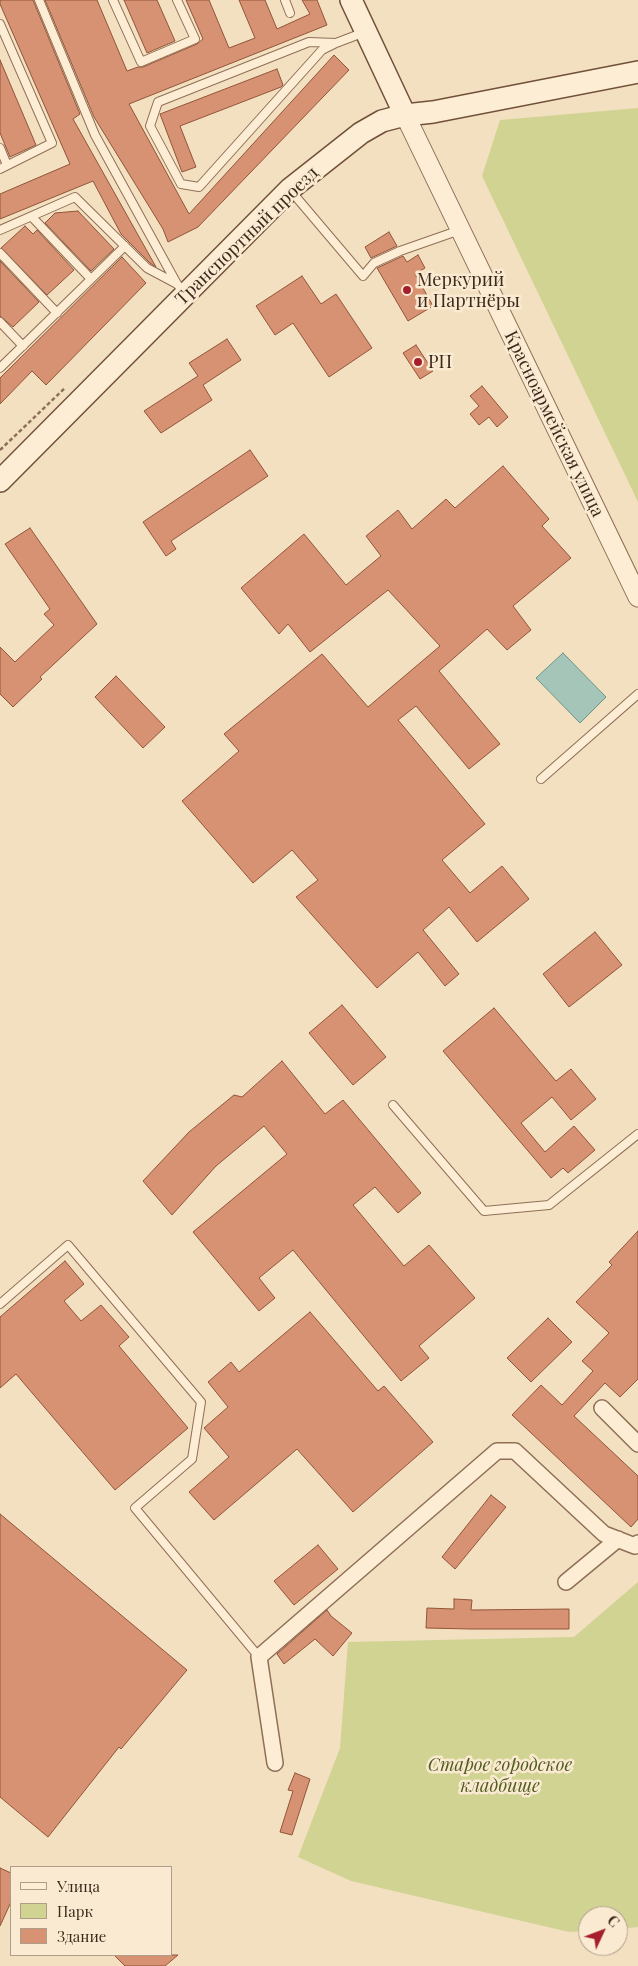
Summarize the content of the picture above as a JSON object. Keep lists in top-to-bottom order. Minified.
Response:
{"streets":{"main road":["Транспортный проезд"],"street":["Красноармейская улица"]},"crossings":[["Транспортный проезд","Красноармейская улица"]],"parks":["Старое городское кладбище"],"places":["Меркурий и Партнёры","РП"],"legend":["Улица","Парк","Здание"],"north":"top right"}
